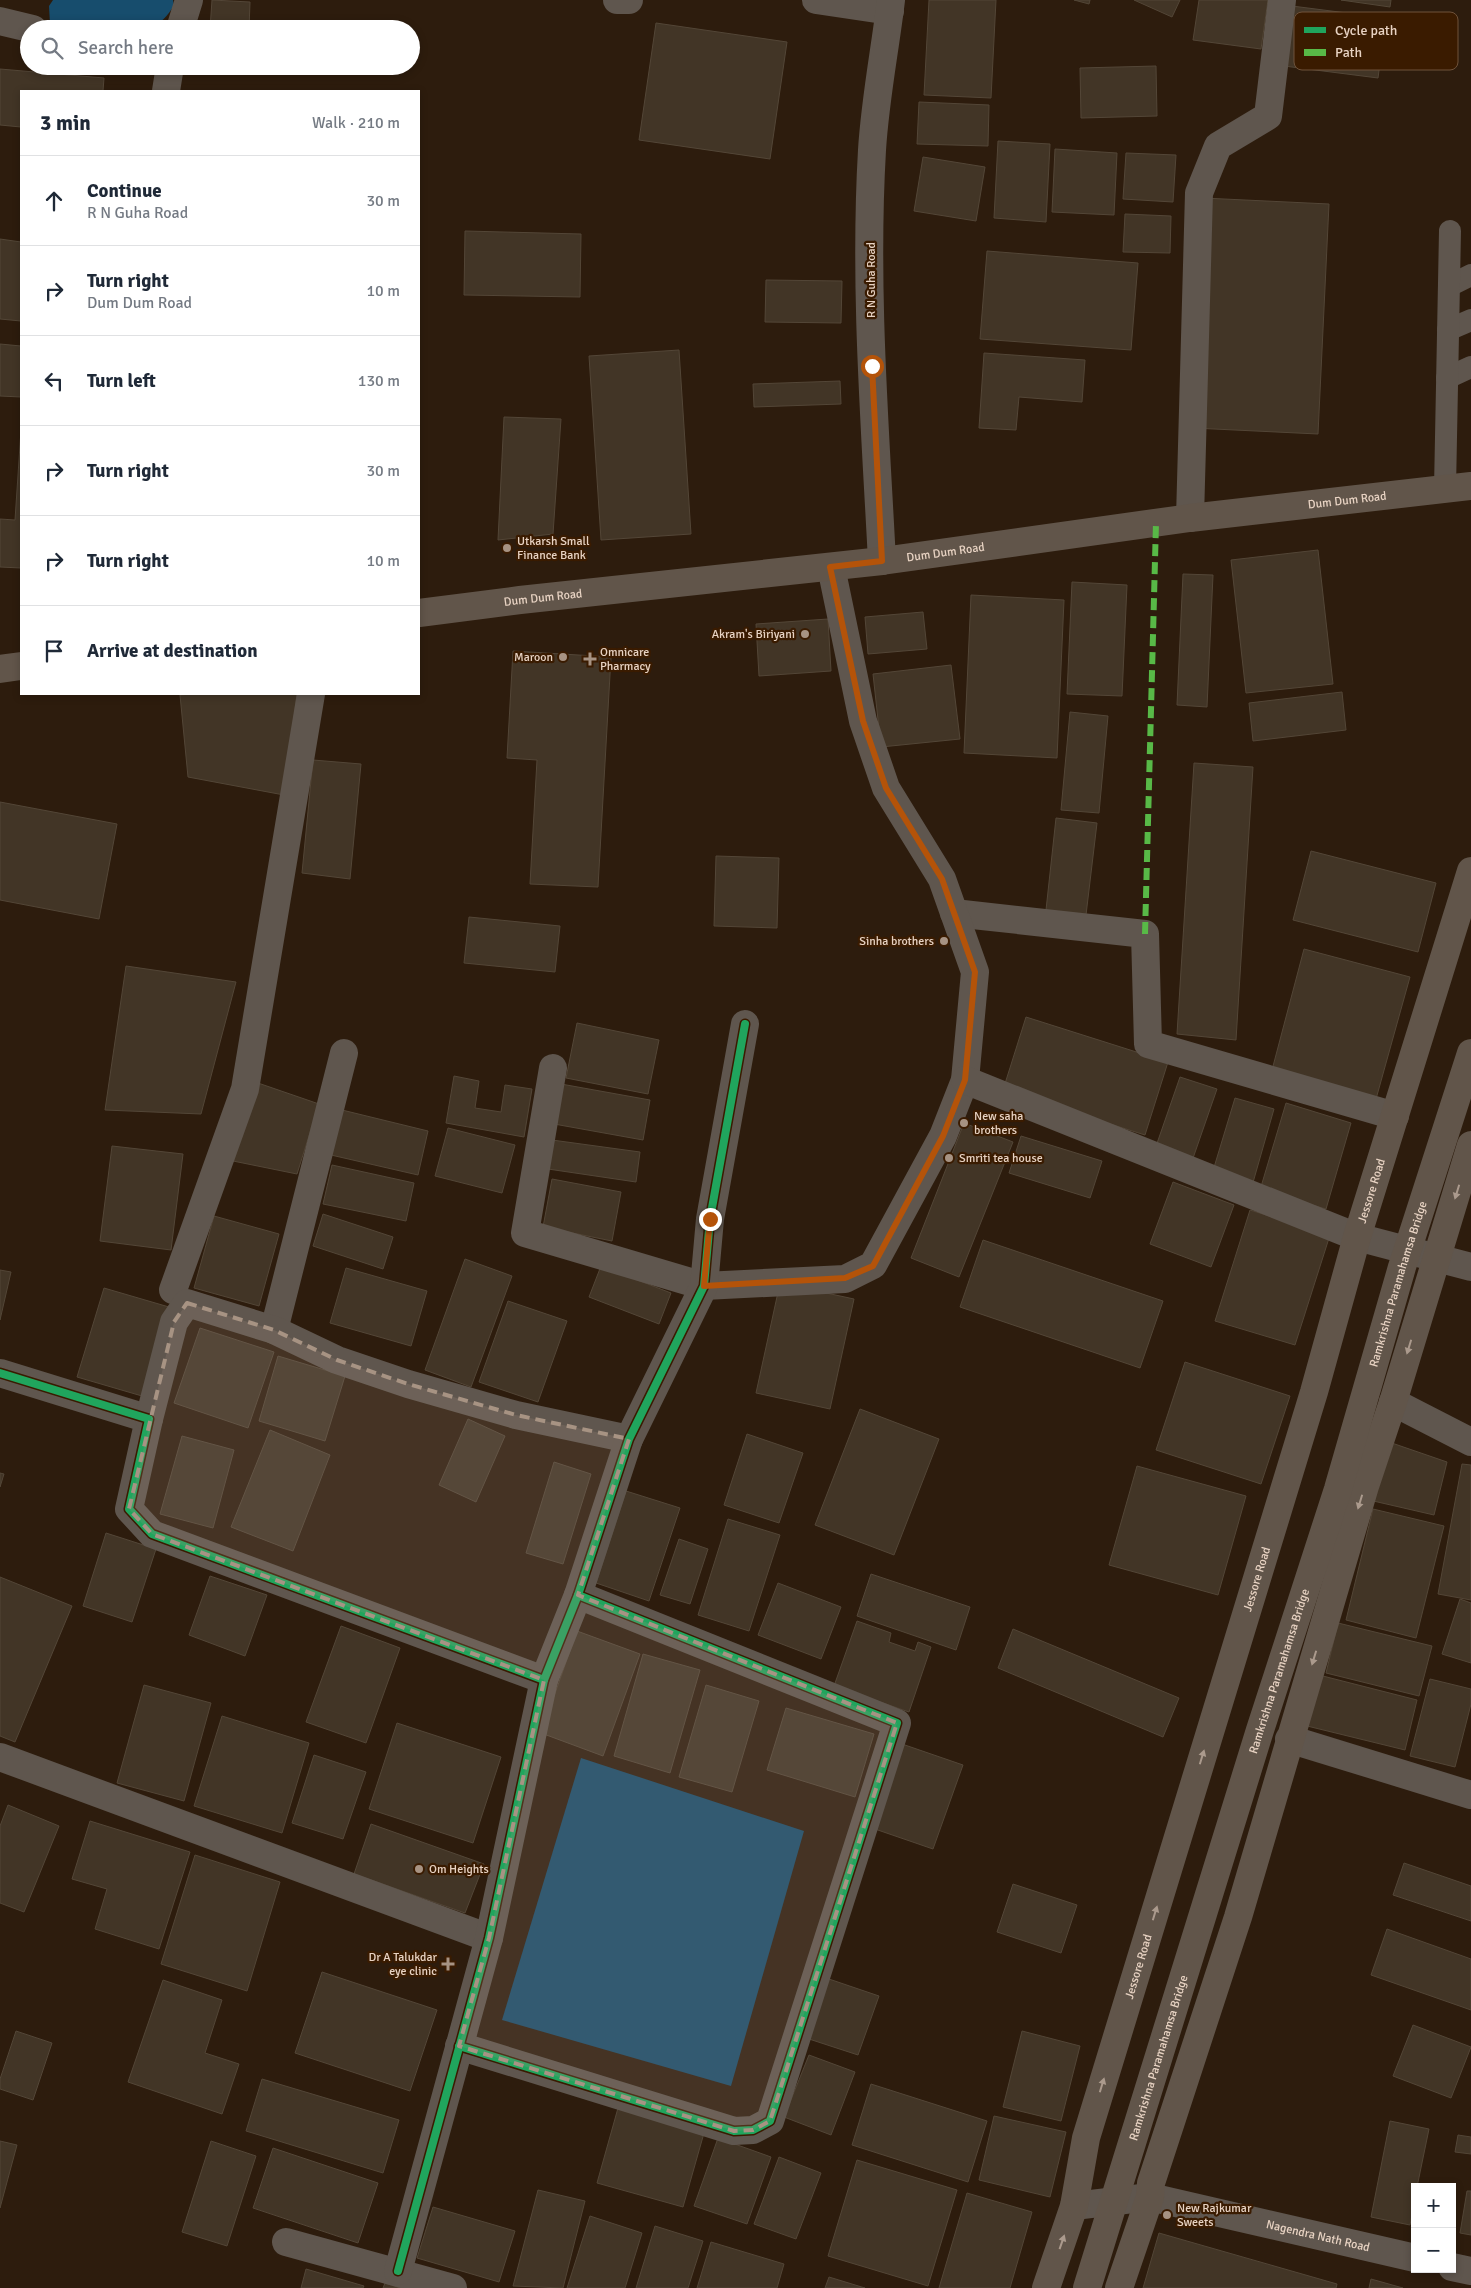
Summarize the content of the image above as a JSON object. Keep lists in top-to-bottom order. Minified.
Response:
{"streets":{"main road":["Dum Dum Road","Jessore Road","Ramkrishna Paramahamsa Bridge"],"street":["R N Guha Road","Nagendra Nath Road"]},"crossings":[["R N Guha Road","Dum Dum Road"],["Jessore Road","Nagendra Nath Road"]],"places":{"other":["Utkarsh Small Finance Bank","Akram's Biriyani","Maroon","Sinha brothers","New saha brothers","Smriti tea house","Om Heights","New Rajkumar Sweets"],"health":["Omnicare Pharmacy","Dr A Talukdar eye clinic"]},"legend":["Cycle path","Path"],"page":{"search":"Search here","heading":["3 min","Walk · 210 m"],"list":[["Continue","R N Guha Road","30 m"],["Turn right","Dum Dum Road","10 m"],["Turn left","130 m"],["Turn right","30 m"],["Turn right","10 m"],"Arrive at destination"],"map_buttons":["+","−"]}}
